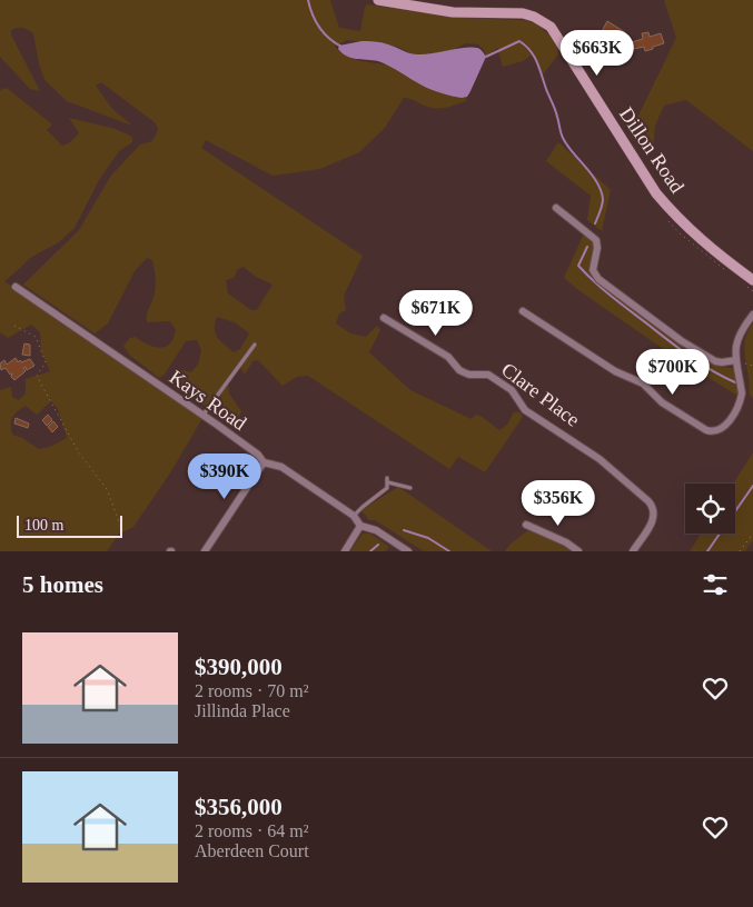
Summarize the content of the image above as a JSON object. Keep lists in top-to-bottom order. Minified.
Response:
{"streets":{"main road":["Dillon Road"],"street":["Clare Place","Kays Road"]},"scale_bar":"100 m","page":{"price":["$663K","$671K","$700K","$390K","$356K"],"scale":"100 m","heading":"5 homes","list":[{"name":"$390,000","note":"2 rooms · 70 m² · Jillinda Place"},{"name":"$356,000","note":"2 rooms · 64 m² · Aberdeen Court"}]}}
